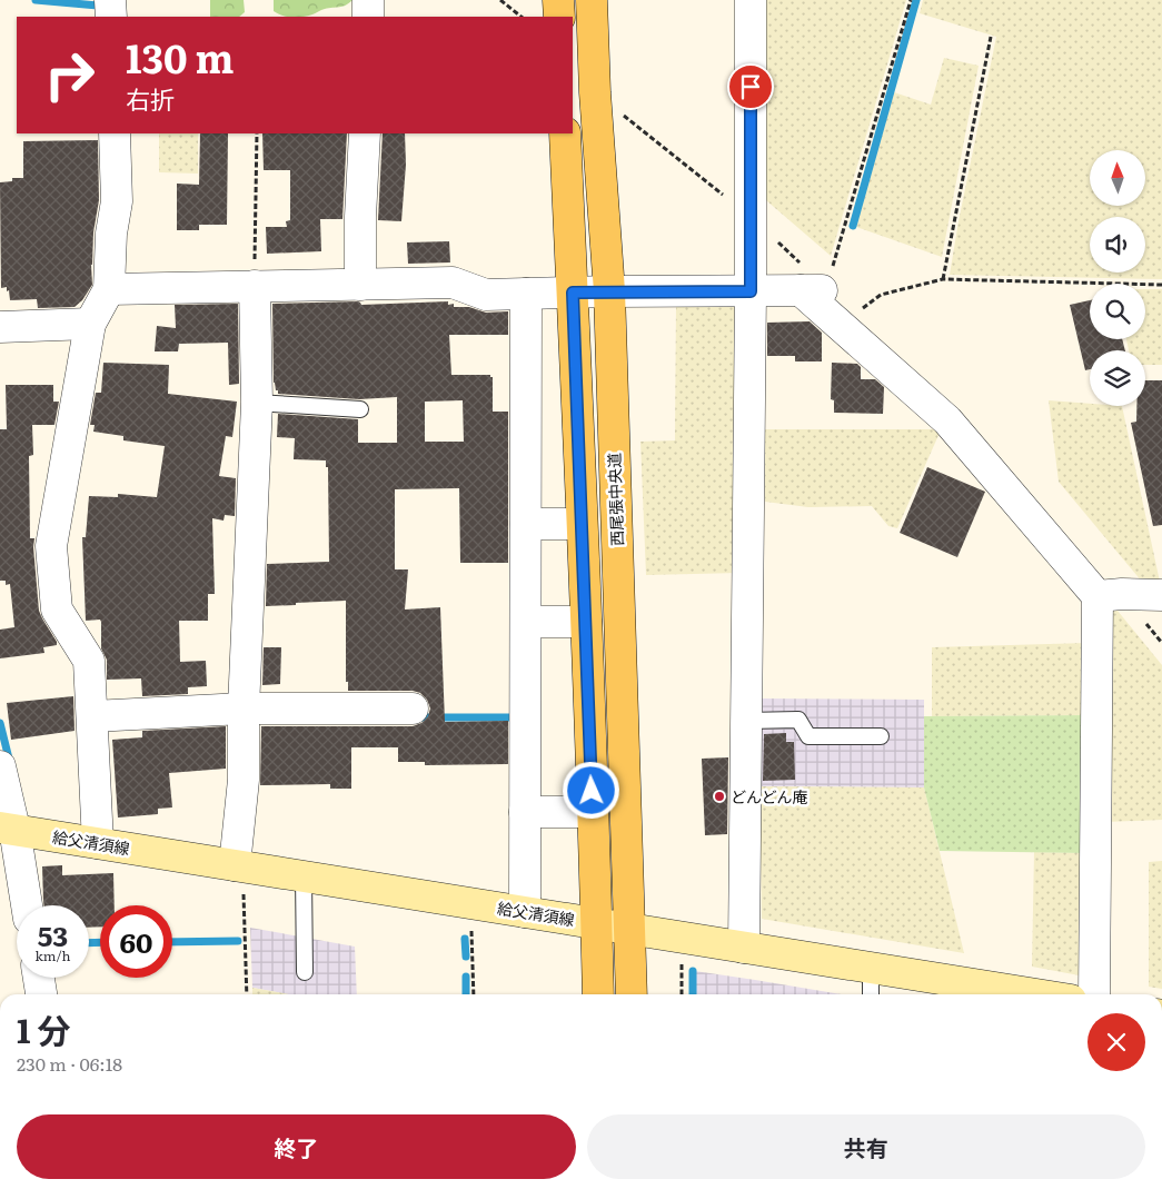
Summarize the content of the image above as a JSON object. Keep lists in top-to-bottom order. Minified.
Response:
{"streets":{"main road":["西尾張中央道","給父清須線"]},"crossings":[["西尾張中央道","給父清須線"]],"places":["どんどん庵"],"north":"top","page":{"turn":["130 m","右折"],"speed":"53 km/h","limit":"60","heading":["1 分","230 m · 06:18"],"buttons":["終了","共有"]}}
